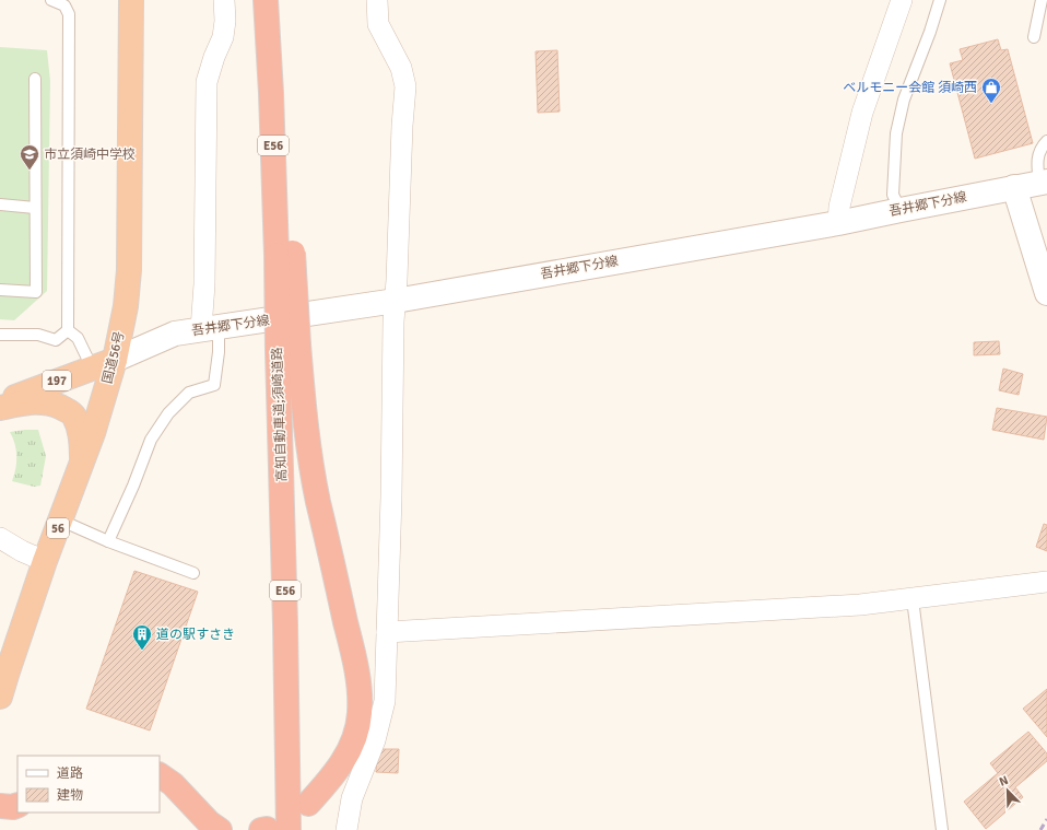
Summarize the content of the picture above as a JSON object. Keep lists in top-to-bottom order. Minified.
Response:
{"streets":{"highway":["E56","国道56号","197","高知自動車道;須崎道路","56"],"main road":["吾井郷下分線"]},"crossings":[["吾井郷下分線","国道56号"],["吾井郷下分線","197"],["国道56号","197"]],"places":{"shop":["ベルモニー会館 須崎西"],"school or university":["市立須崎中学校"],"building":["道の駅すさき"]},"legend":["道路","建物"],"north":"top left"}
